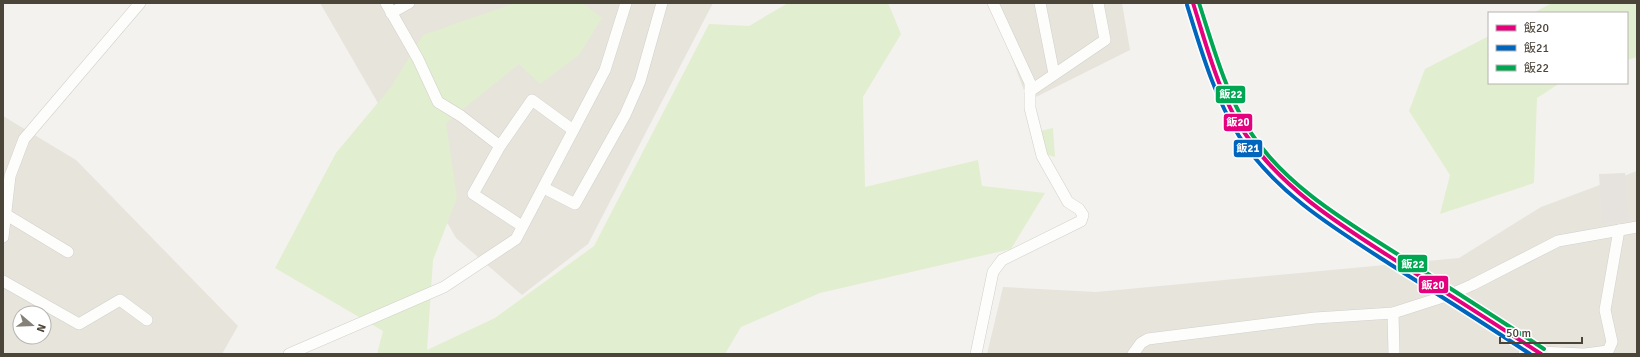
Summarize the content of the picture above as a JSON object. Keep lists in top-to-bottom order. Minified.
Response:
{"lines":["transit line 飯20","transit line 飯22","transit line 飯21"],"legend":["飯20","飯21","飯22"],"scale_bar":"50 m","north":"right"}
